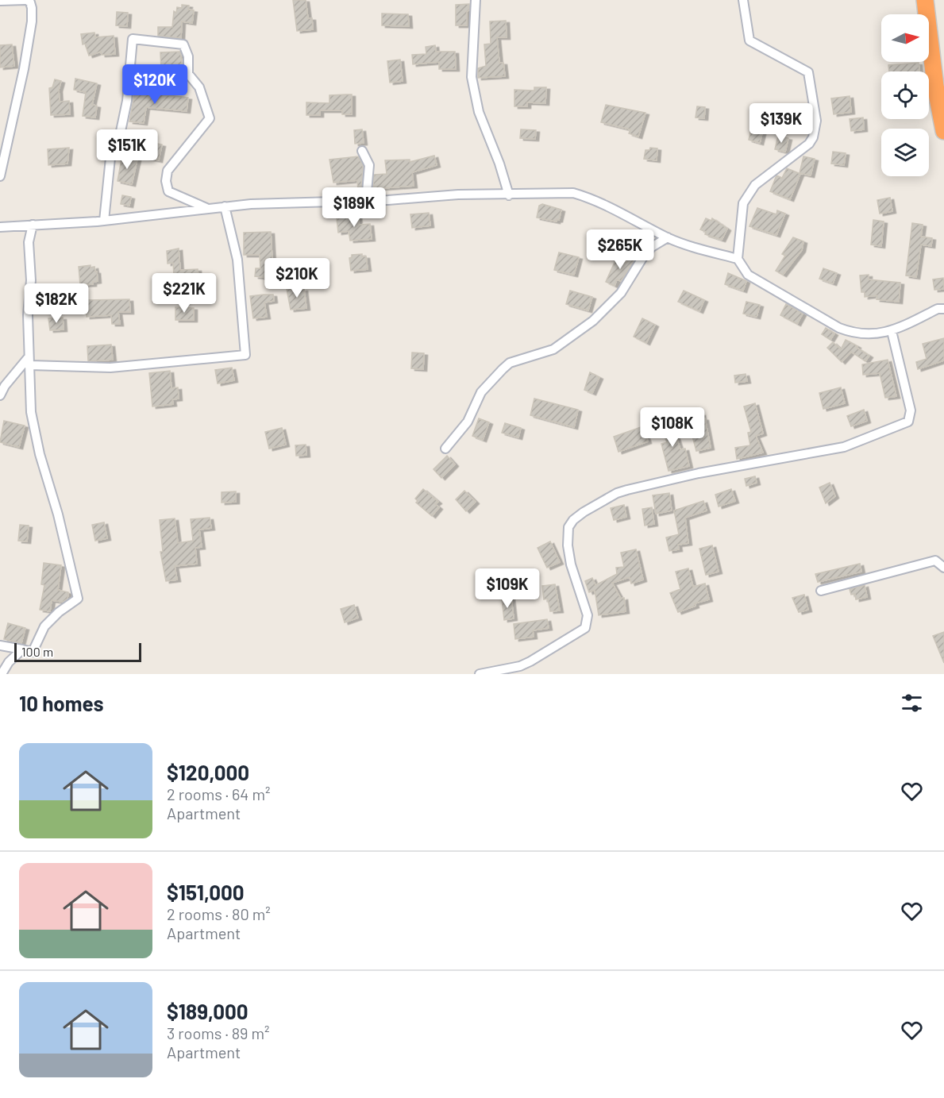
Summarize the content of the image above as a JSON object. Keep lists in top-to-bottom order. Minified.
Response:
{"scale_bar":"100 m","north":"right","page":{"price":["$120K","$139K","$151K","$189K","$265K","$210K","$221K","$182K","$108K","$109K"],"scale":"100 m","heading":"10 homes","list":[{"name":"$120,000","note":"2 rooms · 64 m² · Apartment"},{"name":"$151,000","note":"2 rooms · 80 m² · Apartment"},{"name":"$189,000","note":"3 rooms · 89 m² · Apartment"}]}}
